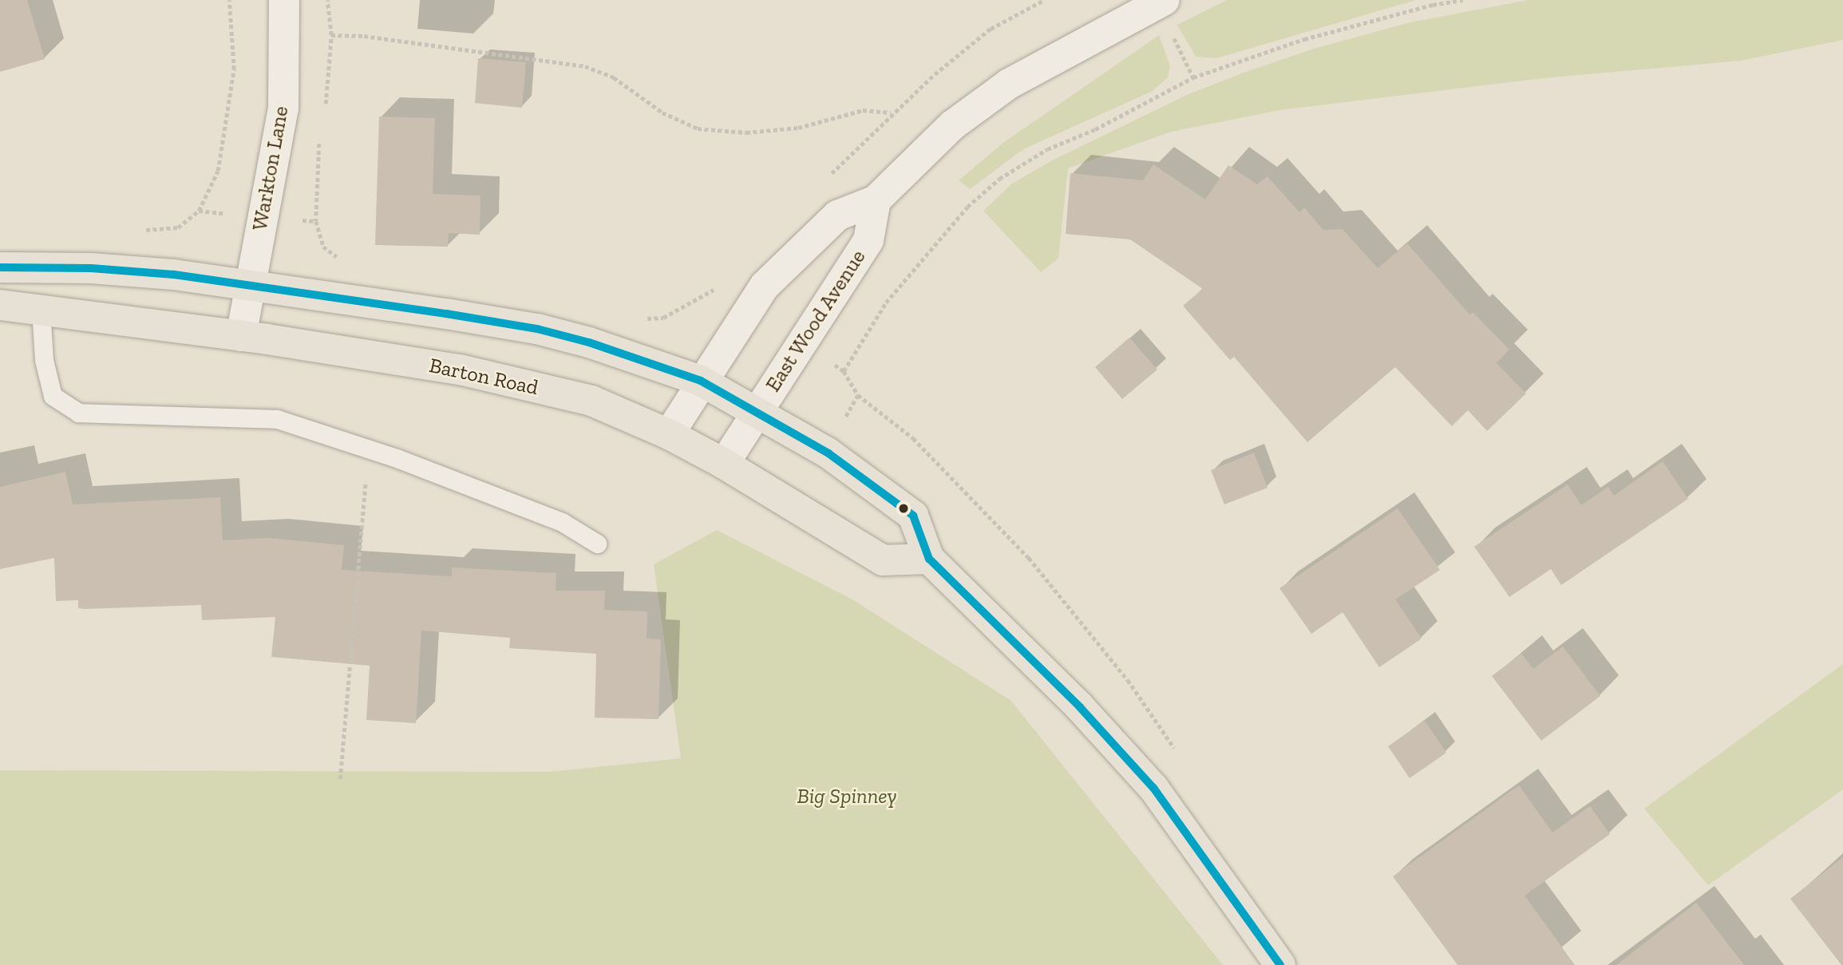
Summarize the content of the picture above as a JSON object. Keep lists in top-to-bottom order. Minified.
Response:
{"streets":{"main road":["Barton Road"],"street":["Warkton Lane","East Wood Avenue"]},"crossings":[["Warkton Lane","Barton Road"],["East Wood Avenue","Barton Road"]],"parks":["Big Spinney"]}
